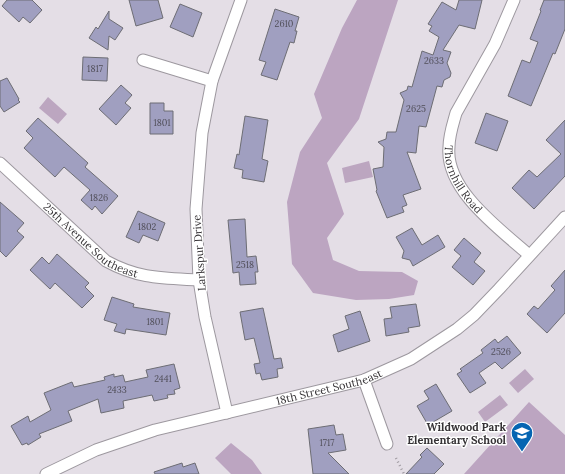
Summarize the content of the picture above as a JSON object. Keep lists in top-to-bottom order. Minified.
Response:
{"streets":{"street":["Thornhill Road","25th Avenue Southeast","Larkspur Drive","18th Street Southeast"]},"crossings":[["Thornhill Road","18th Street Southeast"],["25th Avenue Southeast","Larkspur Drive"],["Larkspur Drive","18th Street Southeast"]],"places":{"school or university":["Wildwood Park Elementary School"]},"house_numbers":["2610","2633","1817","2625","1801","1826","1802","2518","1801","2526","2441","2433","1717"]}
